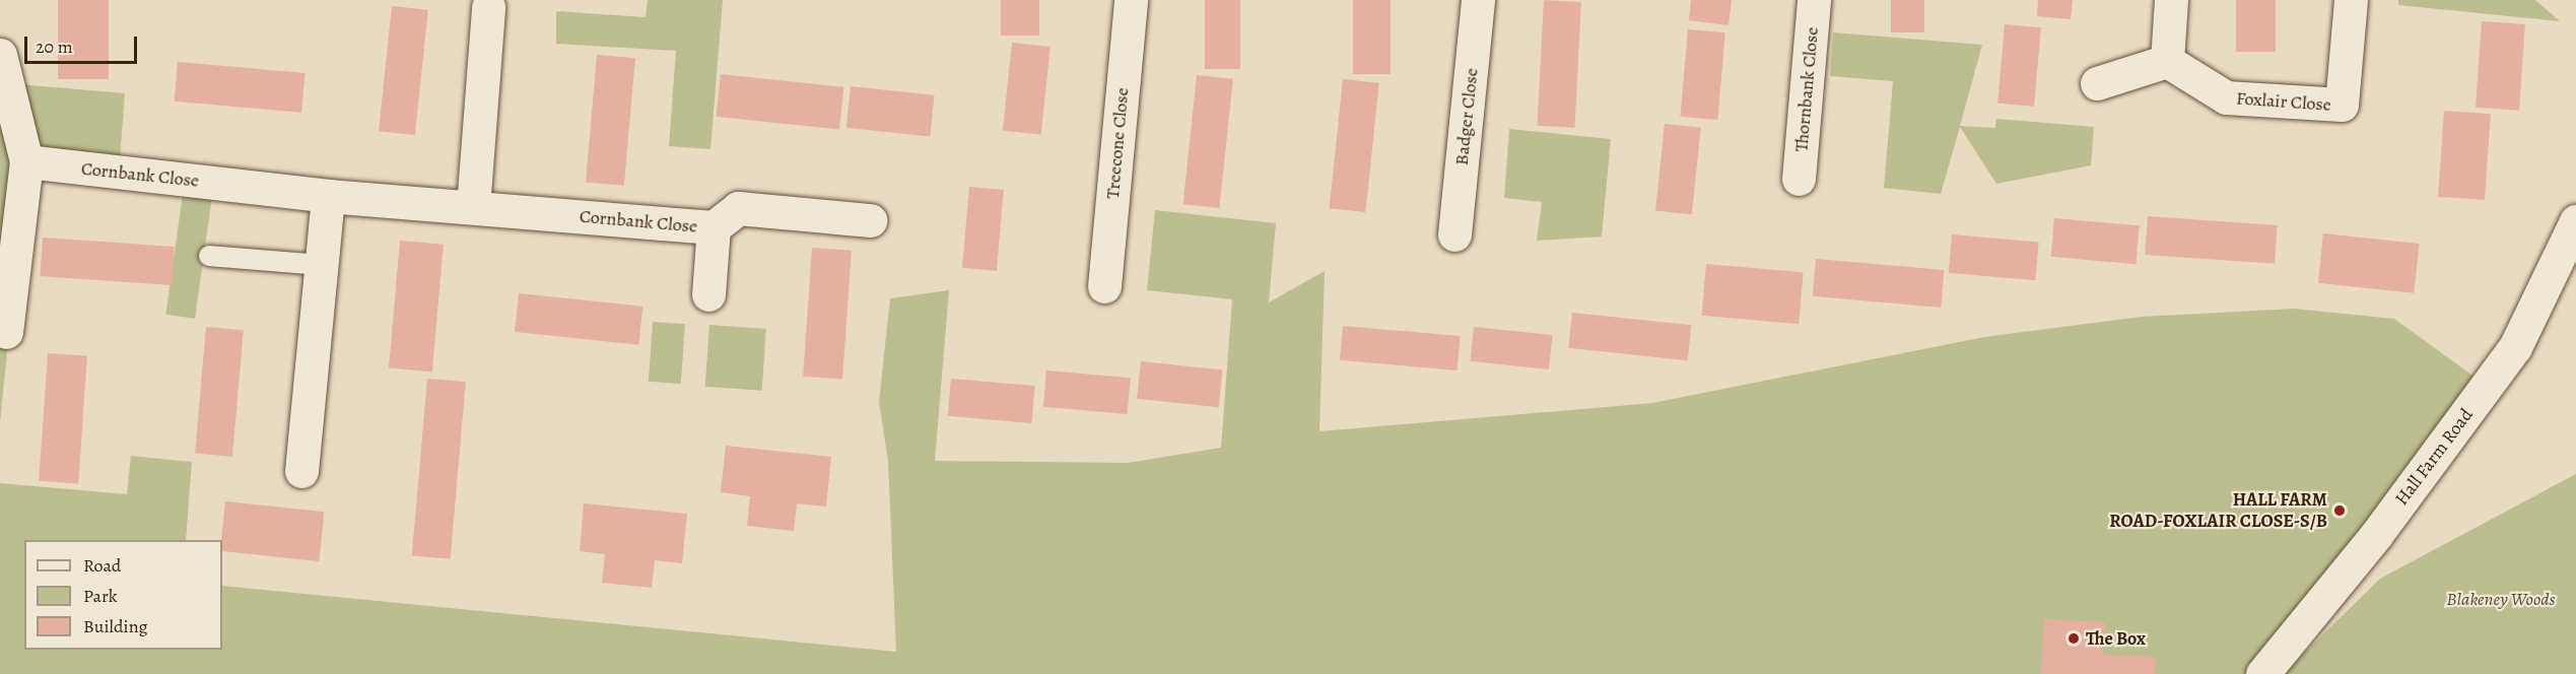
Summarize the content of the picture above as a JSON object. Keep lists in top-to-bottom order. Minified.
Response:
{"streets":{"street":["Thornbank Close","Foxlair Close","Badger Close","Treecone Close","Cornbank Close","Hall Farm Road"]},"parks":["Blakeney Woods"],"places":["HALL FARM ROAD-FOXLAIR CLOSE-S/B","The Box"],"legend":["Road","Park","Building"],"scale_bar":"20 m"}
